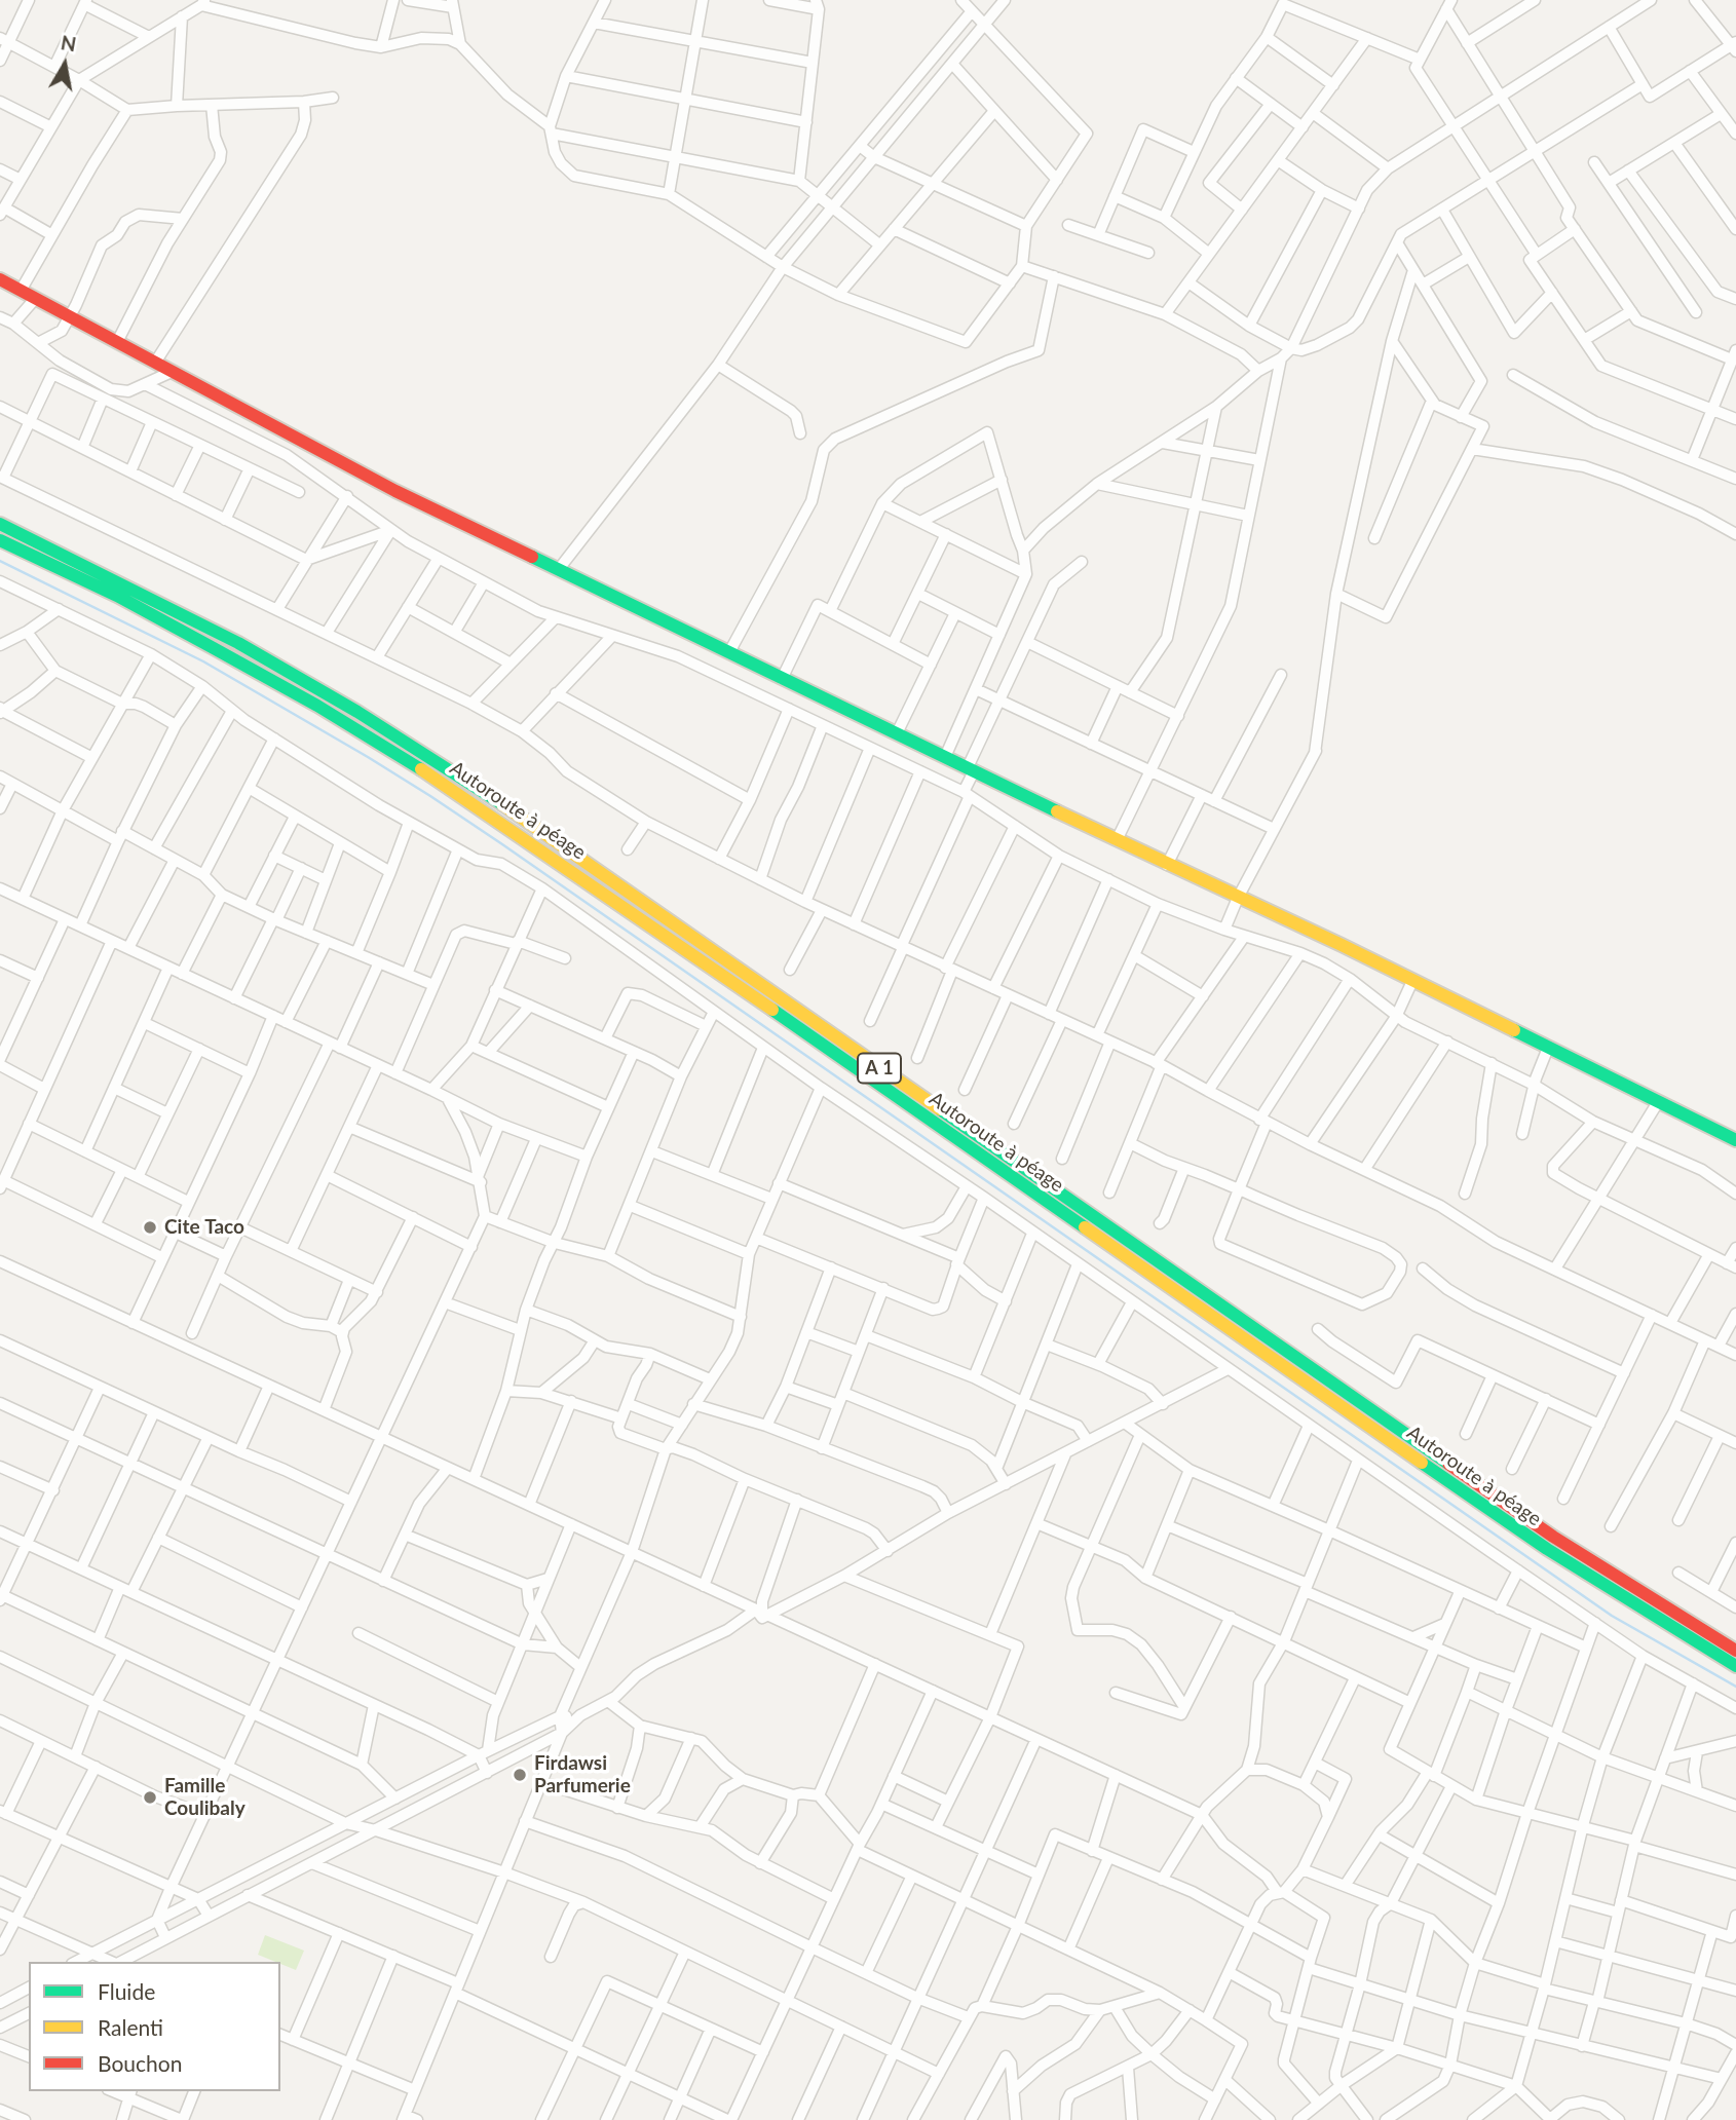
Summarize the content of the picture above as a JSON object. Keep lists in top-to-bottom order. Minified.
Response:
{"streets":{"main road":["Autoroute à péage","A 1"]},"places":["Cite Taco","Firdawsi Parfumerie","Famille Coulibaly"],"legend":["Fluide","Ralenti","Bouchon"],"north":"top"}
